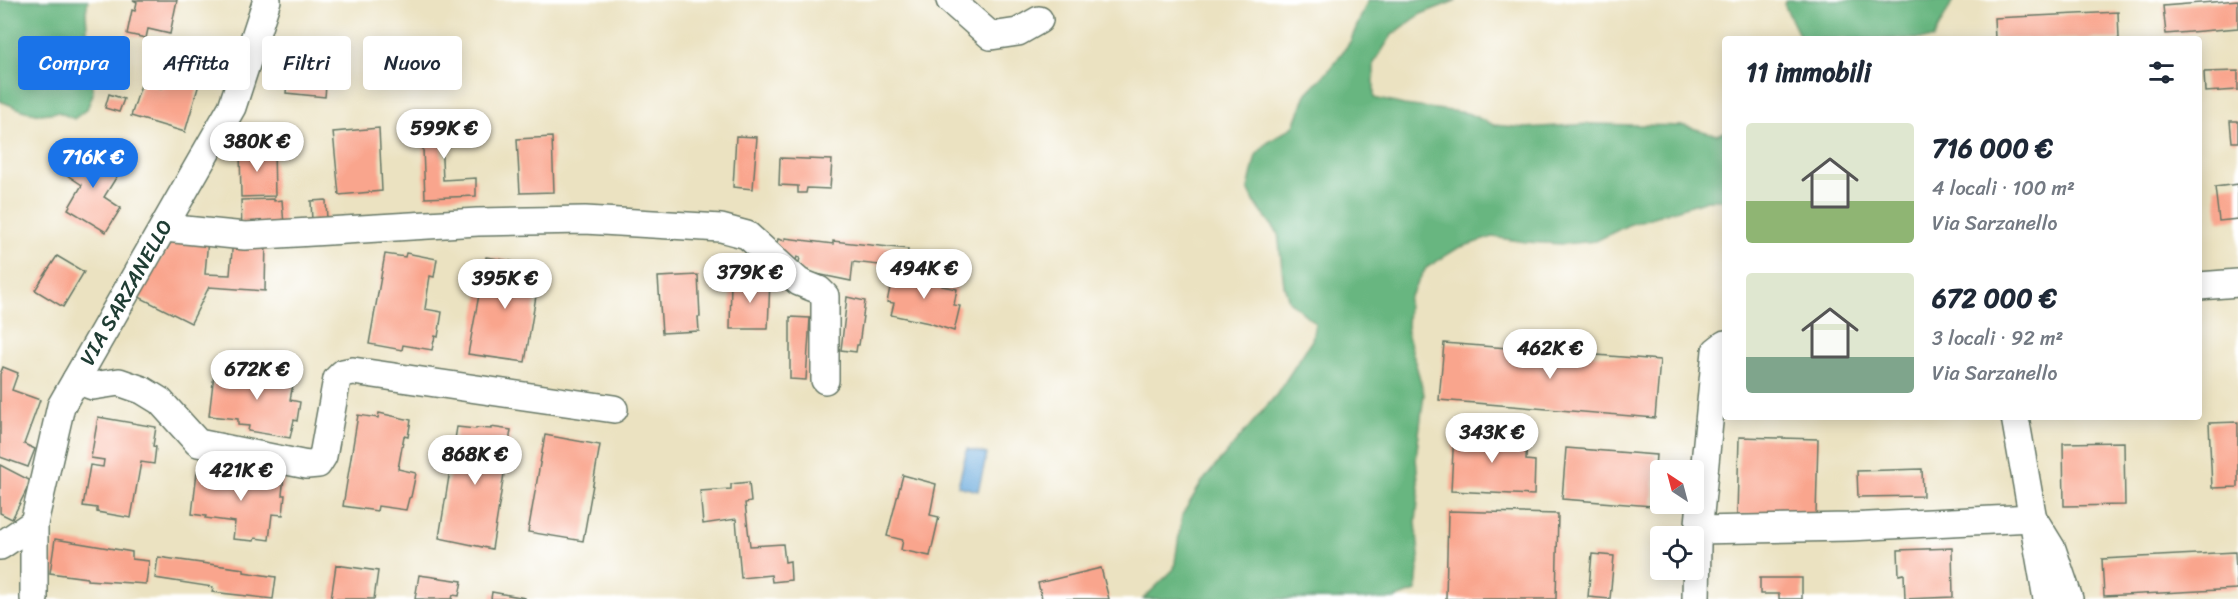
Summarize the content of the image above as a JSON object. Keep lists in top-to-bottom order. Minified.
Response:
{"streets":{"street":["VIA SARZANELLO"]},"north":"top left","page":{"chip":["Compra","Affitta","Filtri","Nuovo"],"heading":"11 immobili","list":[{"name":"716 000 €","note":"4 locali · 100 m² · Via Sarzanello"},{"name":"672 000 €","note":"3 locali · 92 m² · Via Sarzanello"}],"price":["599K €","380K €","716K €","494K €","379K €","395K €","462K €","672K €","343K €","868K €","421K €"]}}
